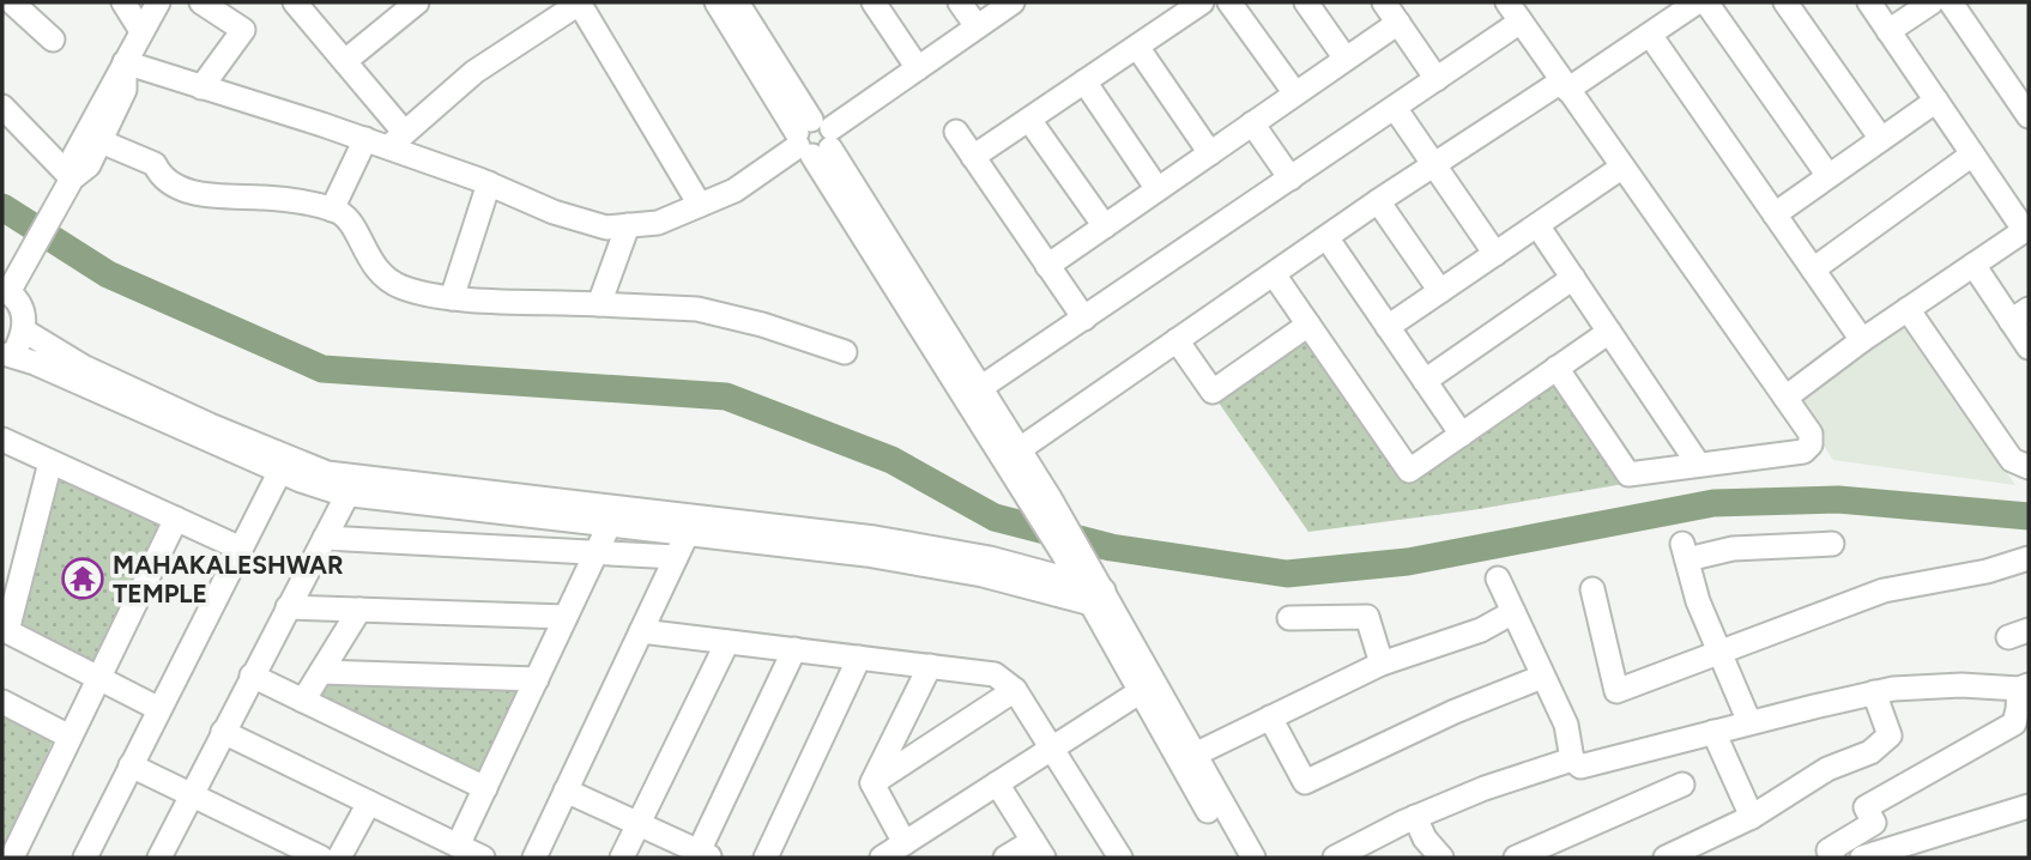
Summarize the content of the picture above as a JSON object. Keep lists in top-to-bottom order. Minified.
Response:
{"places":{"temple":["MAHAKALESHWAR TEMPLE"]}}
